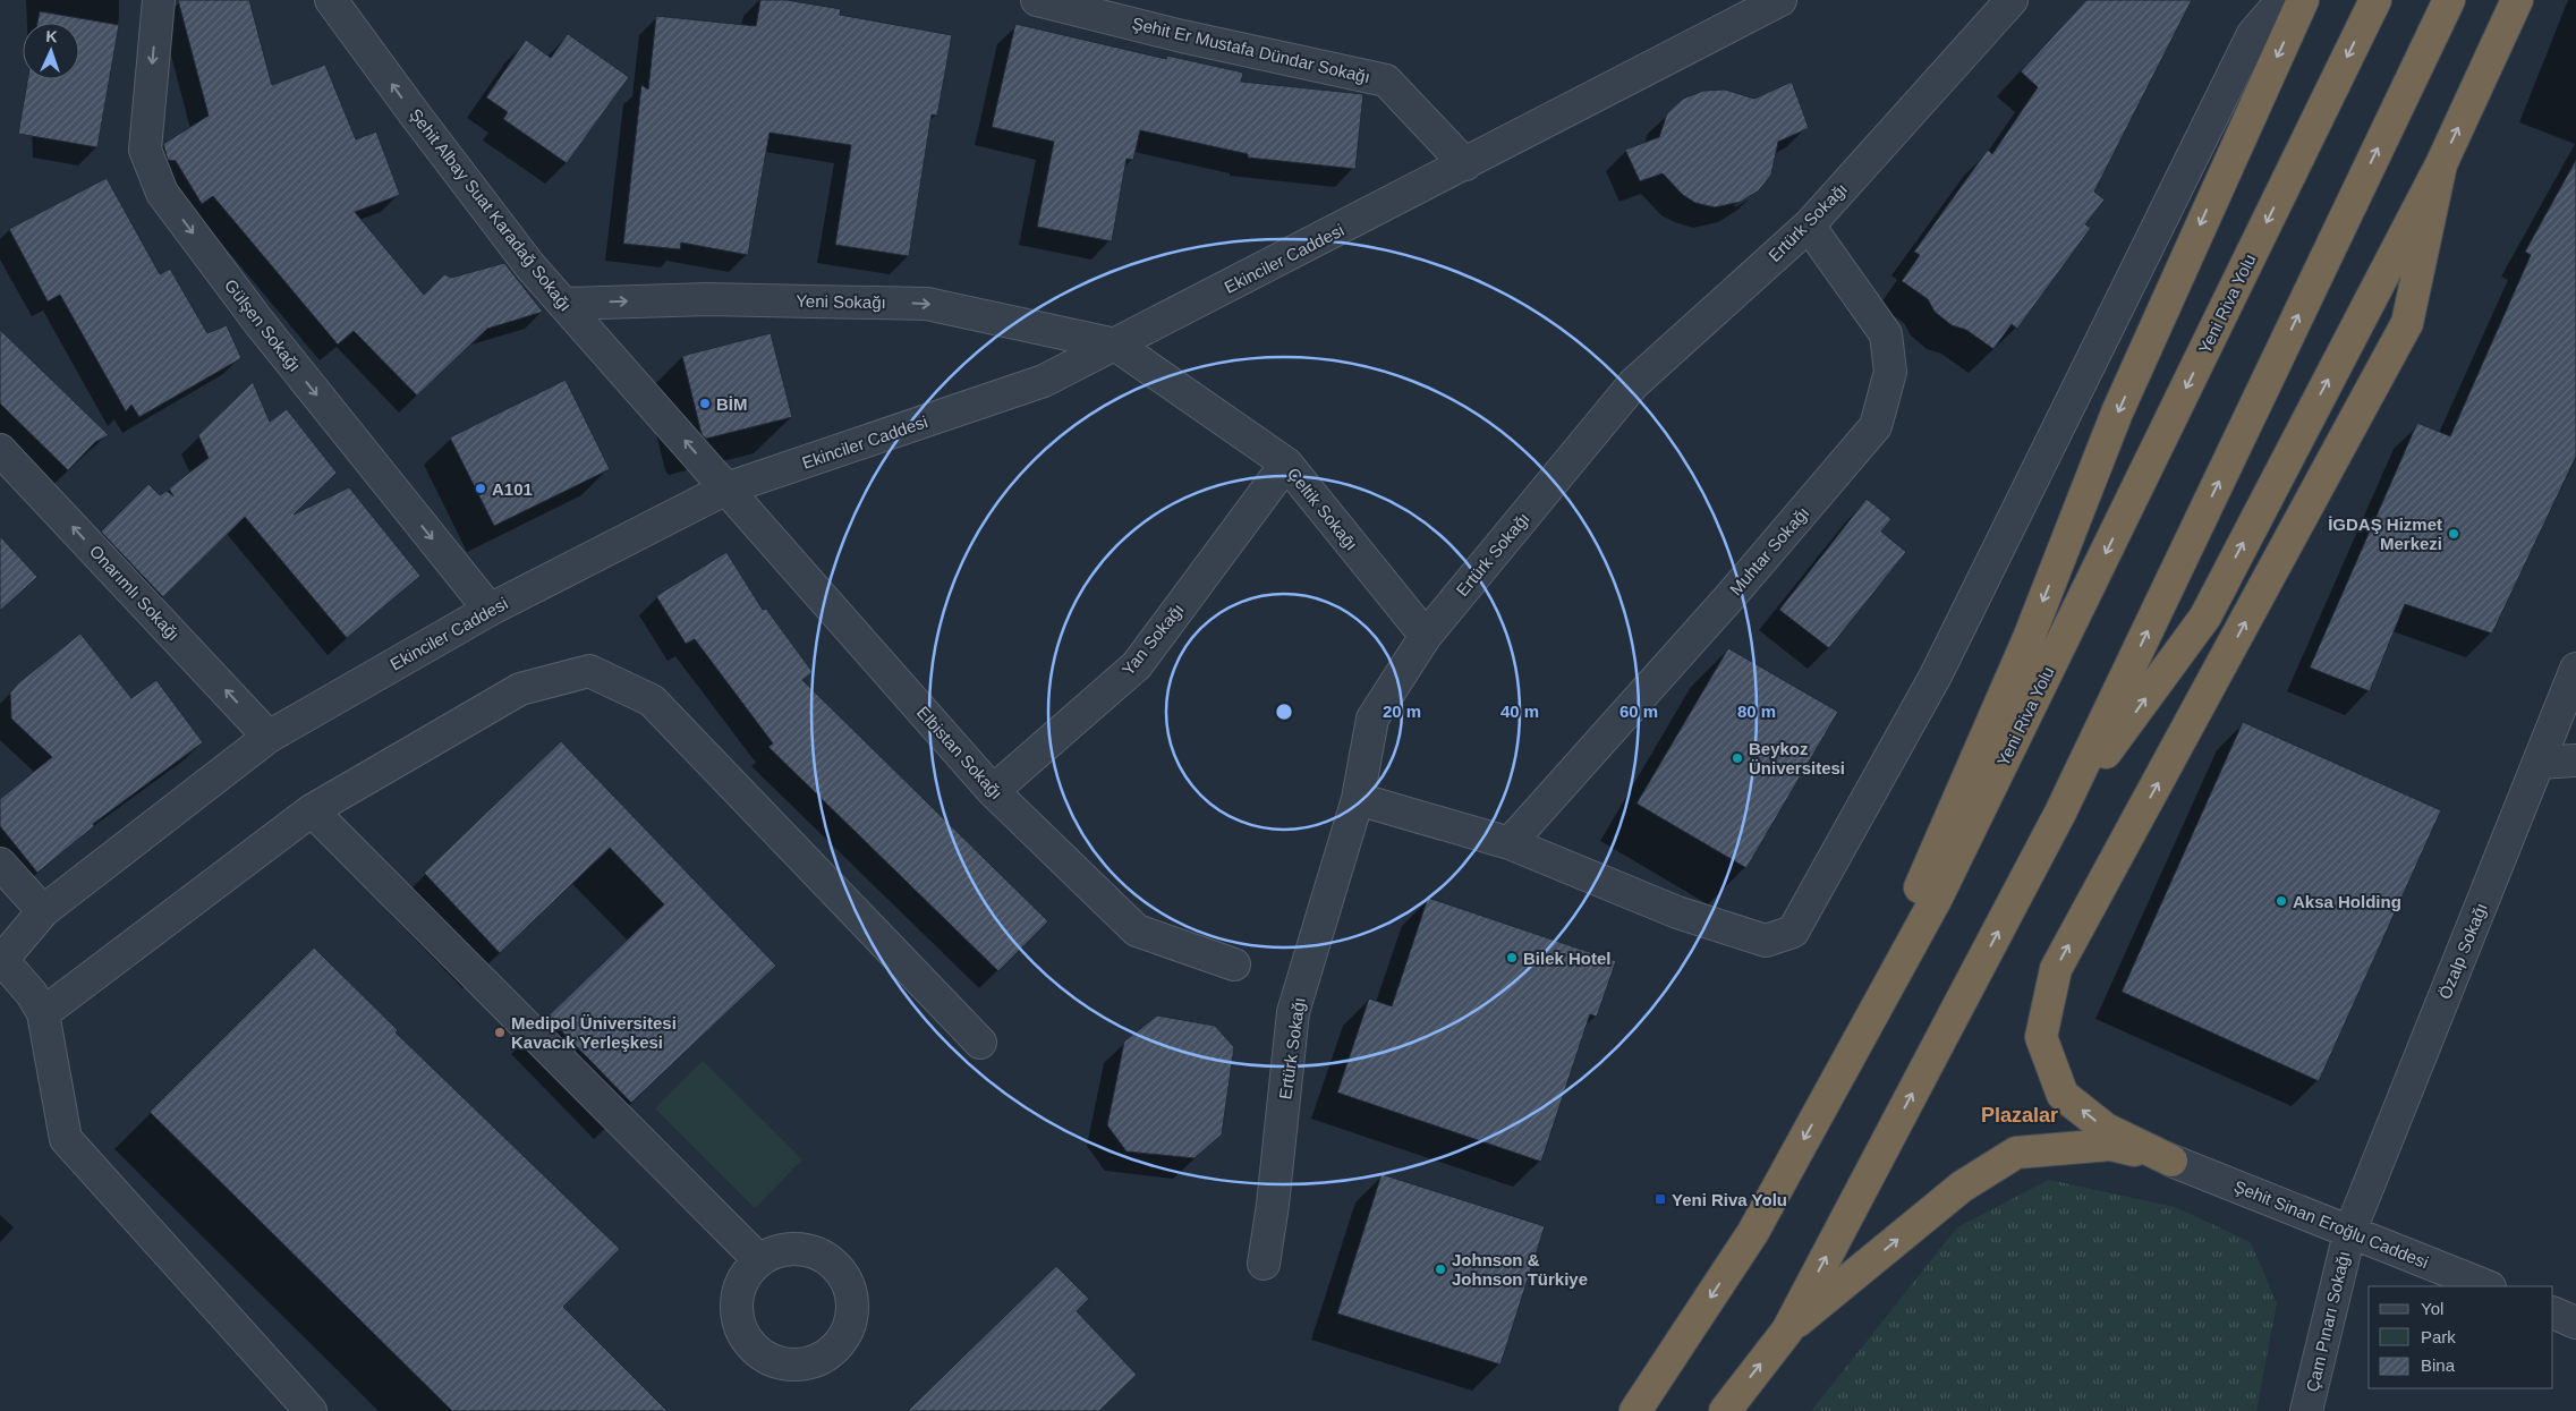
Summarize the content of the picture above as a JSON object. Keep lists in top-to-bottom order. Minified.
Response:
{"streets":{"highway":["Yeni Riva Yolu"],"street":["Şehit Er Mustafa Dündar Sokağı","Şehit Albay Suat Karadağ Sokağı","Ertürk Sokağı","Ekinciler Caddesi","Yeni Sokağı","Gülşen Sokağı","Çeltik Sokaḡı","Muhtar Sokağı","Onarımlı Sokağı","Yan Sokağı","Elbistan Sokağı","Özalp Sokağı","Şehit Sinan Eroğlu Caddesi","Çam Pınarı Sokağı"]},"crossings":[["Şehit Er Mustafa Dündar Sokağı","Ekinciler Caddesi"],["Şehit Albay Suat Karadağ Sokağı","Ekinciler Caddesi"],["Şehit Albay Suat Karadağ Sokağı","Yeni Sokağı"],["Şehit Albay Suat Karadağ Sokağı","Elbistan Sokağı"],["Ertürk Sokağı","Çeltik Sokaḡı"],["Ertürk Sokağı","Muhtar Sokağı"],["Ekinciler Caddesi","Yeni Sokağı"],["Ekinciler Caddesi","Gülşen Sokağı"],["Ekinciler Caddesi","Çeltik Sokaḡı"],["Ekinciler Caddesi","Onarımlı Sokağı"],["Ekinciler Caddesi","Elbistan Sokağı"],["Yeni Sokağı","Çeltik Sokaḡı"],["Çeltik Sokaḡı","Yan Sokağı"],["Yan Sokağı","Elbistan Sokağı"],["Özalp Sokağı","Şehit Sinan Eroğlu Caddesi"],["Özalp Sokağı","Çam Pınarı Sokağı"],["Şehit Sinan Eroğlu Caddesi","Çam Pınarı Sokağı"]],"one_way":["Şehit Albay Suat Karadağ Sokağı","Yeni Sokağı","Gülşen Sokağı","Onarımlı Sokağı"],"districts":["Plazalar"],"places":{"other":["BİM","A101","İGDAŞ Hizmet Merkezi","Beykoz Üniversitesi","Aksa Holding","Bilek Hotel","Medipol Üniversitesi Kavacık Yerleşkesi","Johnson & Johnson Türkiye"],"transit":["Yeni Riva Yolu"]},"legend":["Yol","Park","Bina"],"north":"top","rings":["20 m","40 m","60 m","80 m"]}
